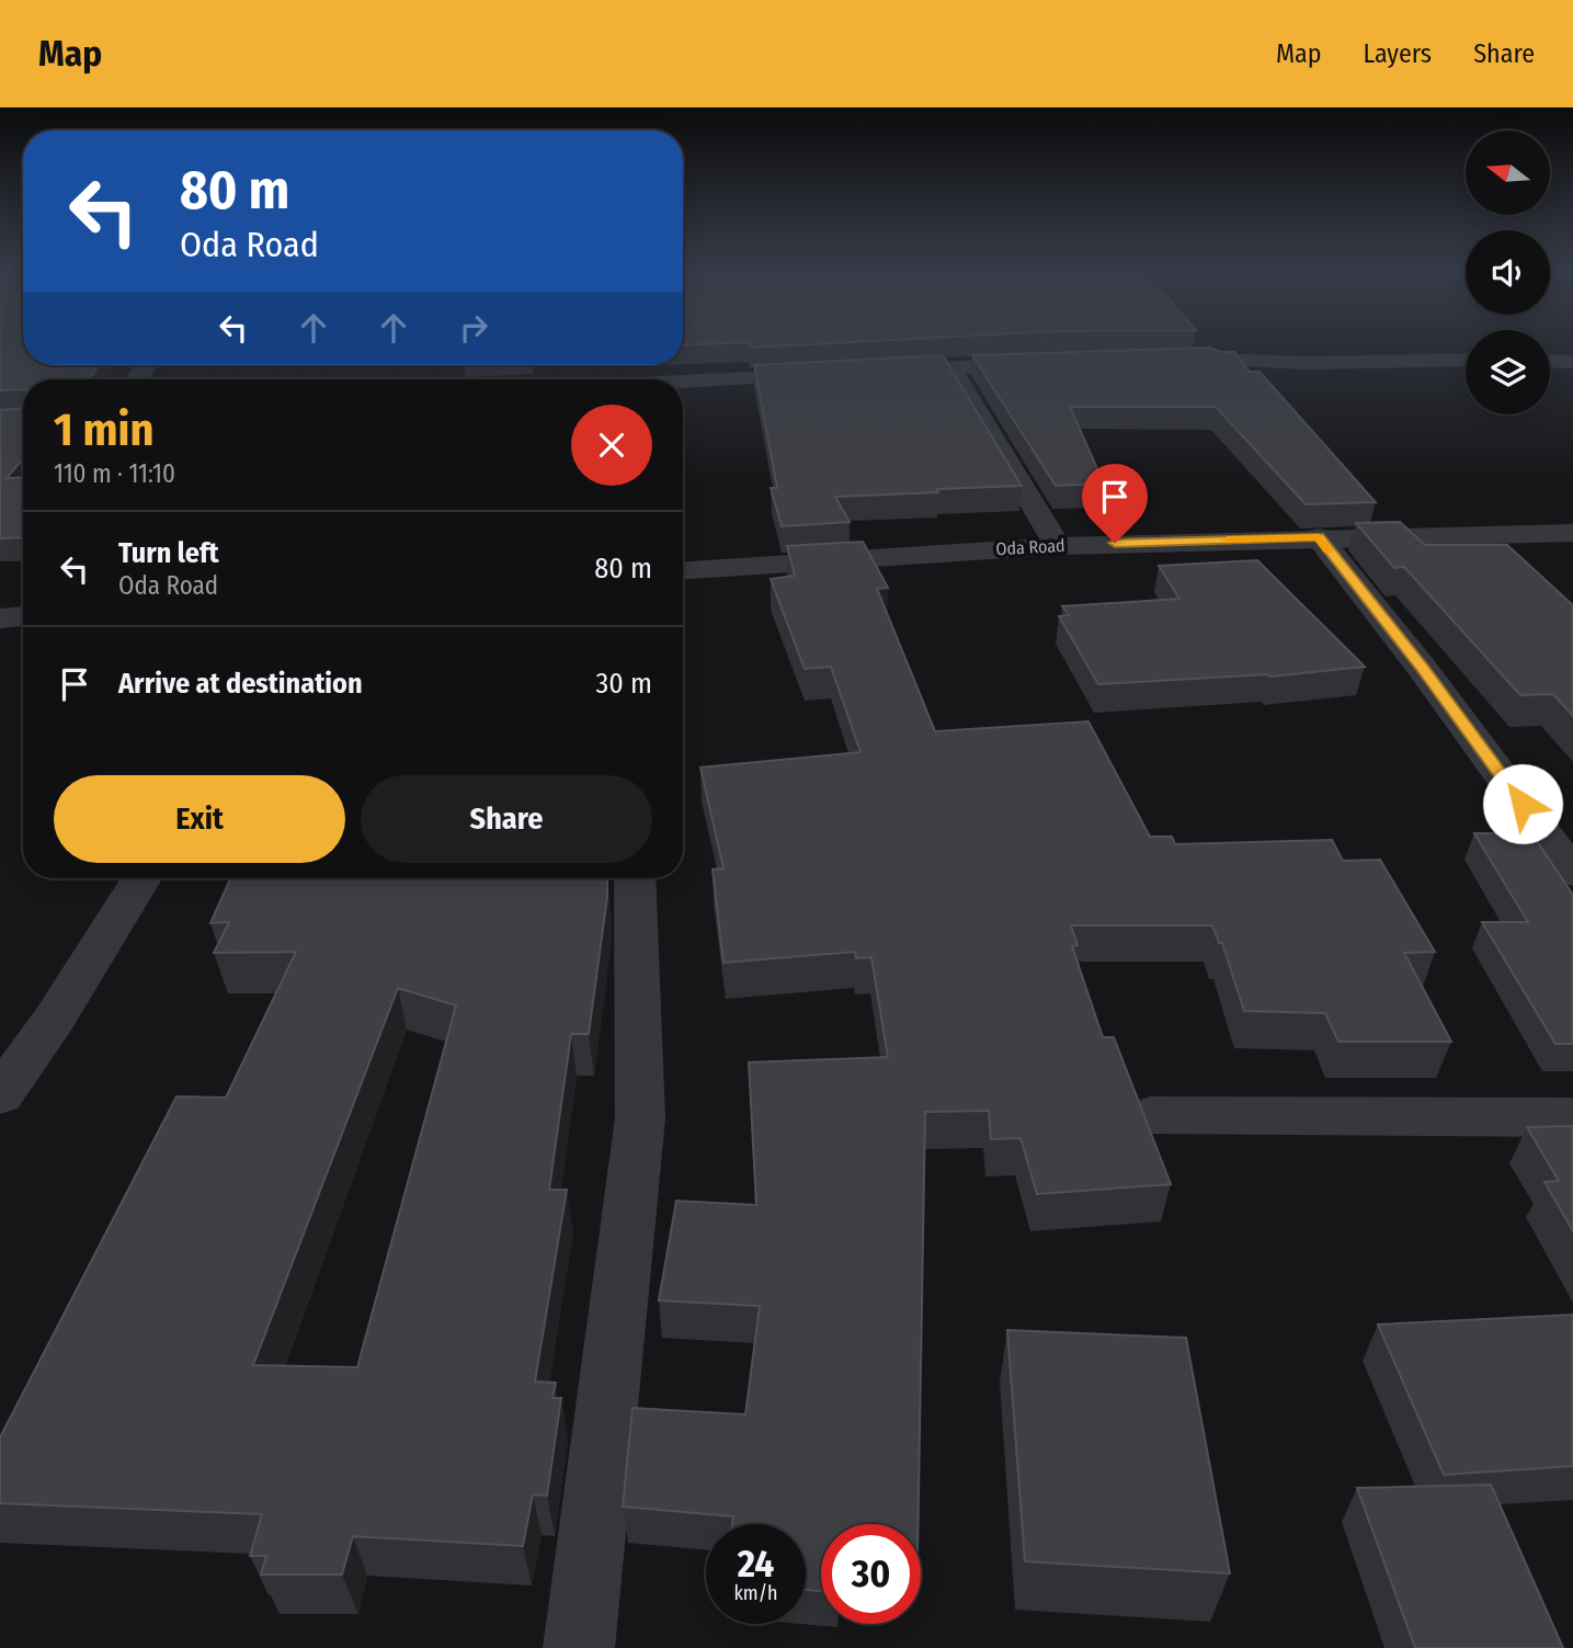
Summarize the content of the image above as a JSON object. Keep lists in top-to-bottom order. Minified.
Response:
{"streets":{"street":["Oda Road"]},"north":"left","page":{"header":"Map","nav":["Map","Layers","Share"],"turn":["80 m","Oda Road"],"heading":["1 min","110 m · 11:10"],"list":[{"name":"Turn left","note":"Oda Road","value":"80 m"},{"name":"Arrive at destination","value":"30 m"}],"buttons":["Exit","Share"],"speed":"24 km/h","limit":"30"}}
